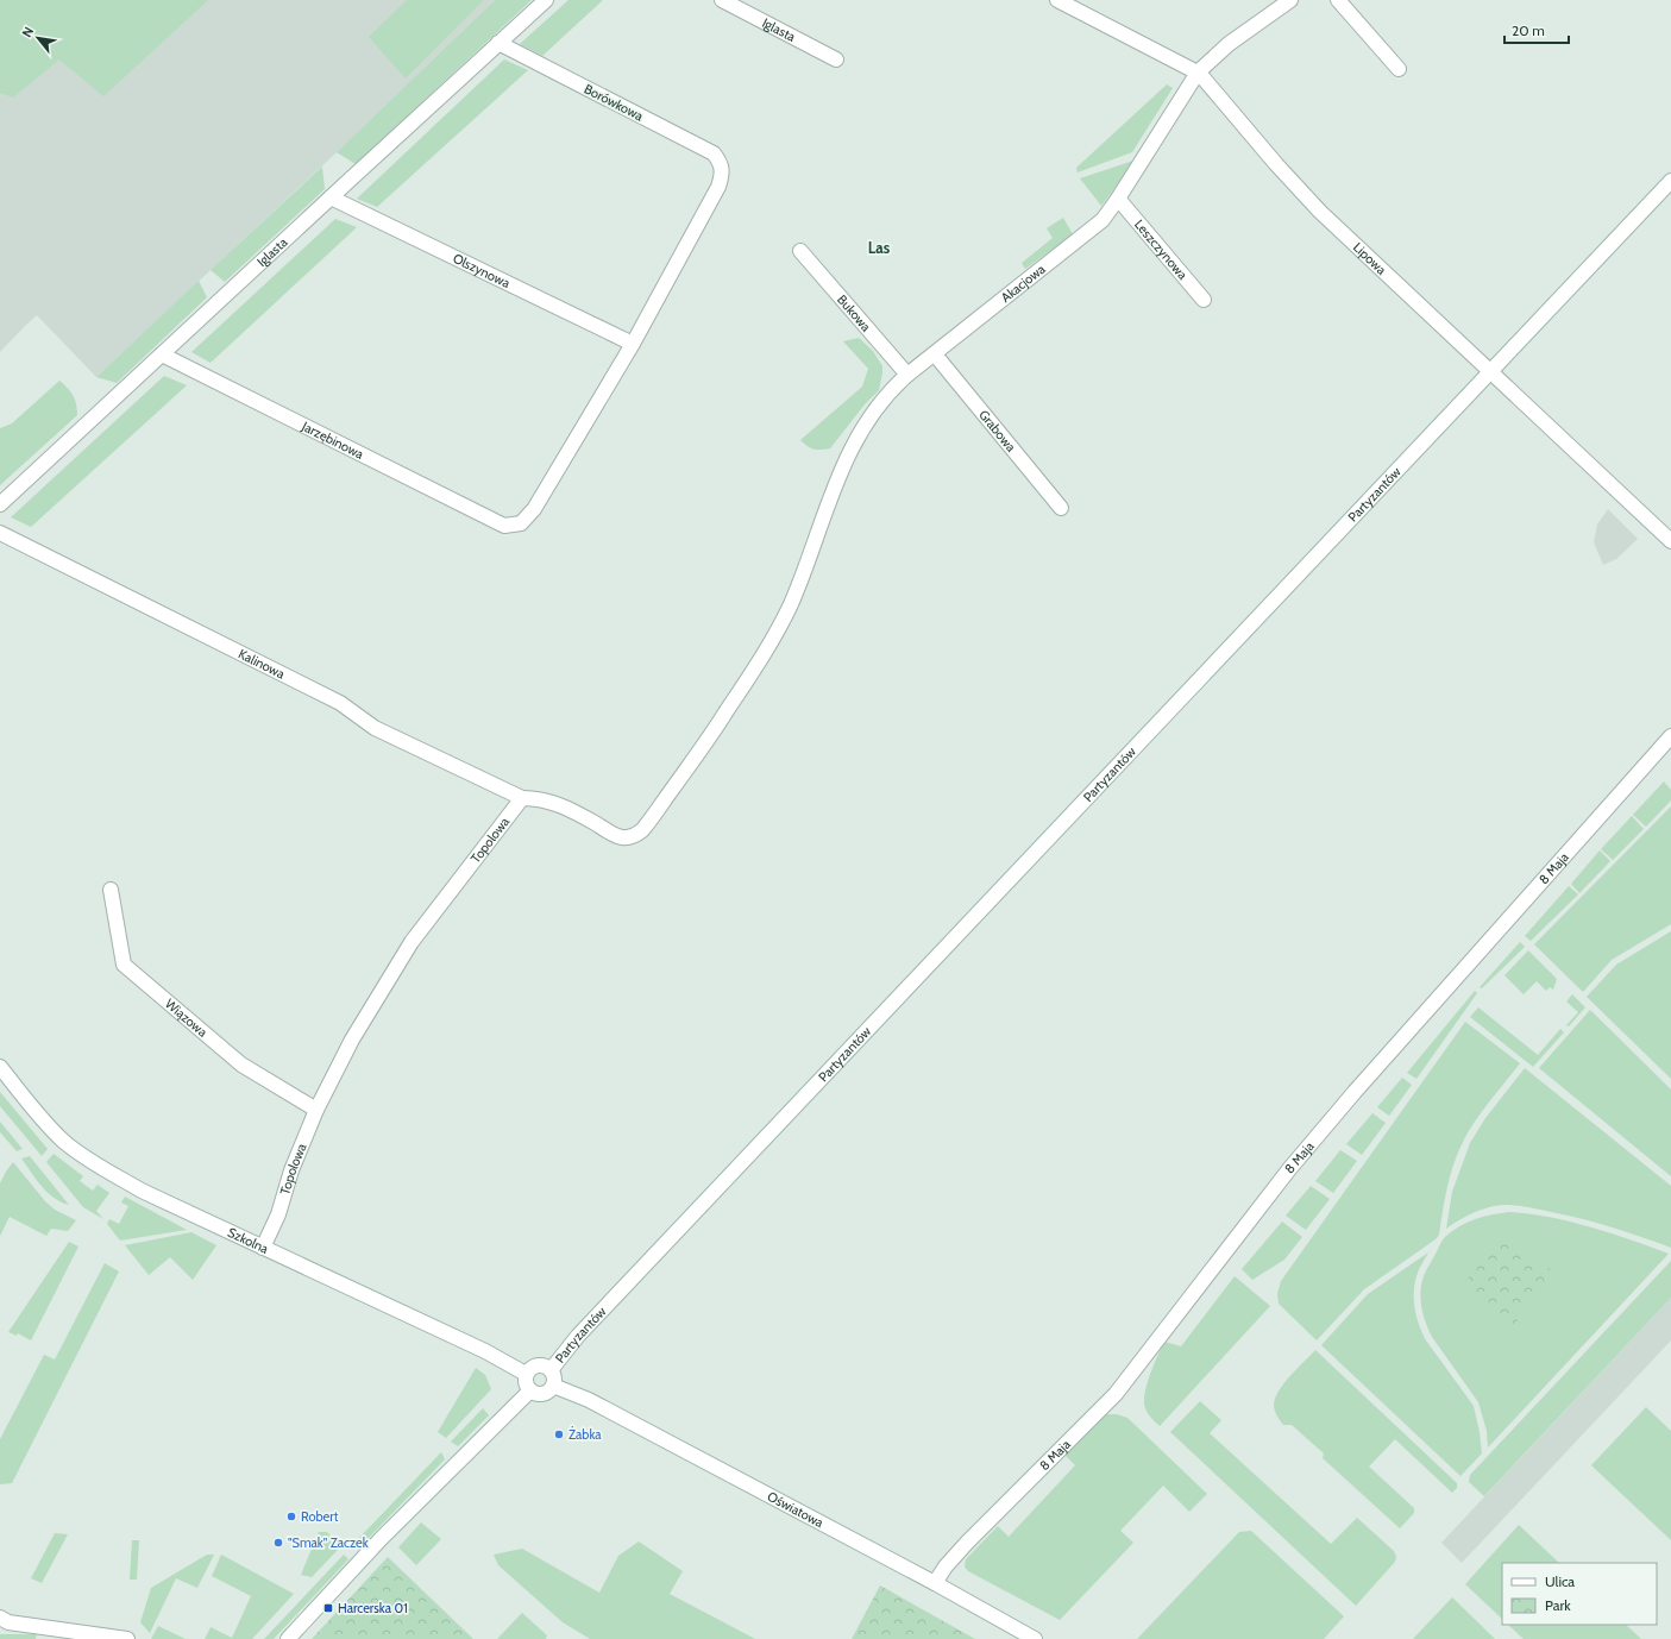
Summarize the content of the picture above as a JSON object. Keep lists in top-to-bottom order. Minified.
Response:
{"streets":{"street":["Iglasta","Borówkowa","Leszczynowa","Lipowa","Olszynowa","Akacjowa","Bukowa","Grabowa","Jarzębinowa","Partyzantów","Kalinowa","Topolowa","8 Maja","Wiązowa","Szkolna","Oświatowa"]},"crossings":[["Iglasta","Borówkowa"],["Iglasta","Olszynowa"],["Iglasta","Jarzębinowa"],["Borówkowa","Olszynowa"],["Borówkowa","Jarzębinowa"],["Leszczynowa","Akacjowa"],["Lipowa","Akacjowa"],["Lipowa","Partyzantów"],["Olszynowa","Jarzębinowa"],["Akacjowa","Bukowa"],["Akacjowa","Grabowa"],["Akacjowa","Kalinowa"],["Akacjowa","Topolowa"],["Partyzantów","Szkolna"],["Partyzantów","Oświatowa"],["Kalinowa","Topolowa"],["Topolowa","Wiązowa"],["Topolowa","Szkolna"],["8 Maja","Oświatowa"],["Szkolna","Oświatowa"]],"districts":["Las"],"places":{"other":["Żabka","Robert","\"Smak\" Zaczek"],"transit":["Harcerska 01"]},"legend":["Ulica","Park"],"scale_bar":"20 m","north":"top left"}
